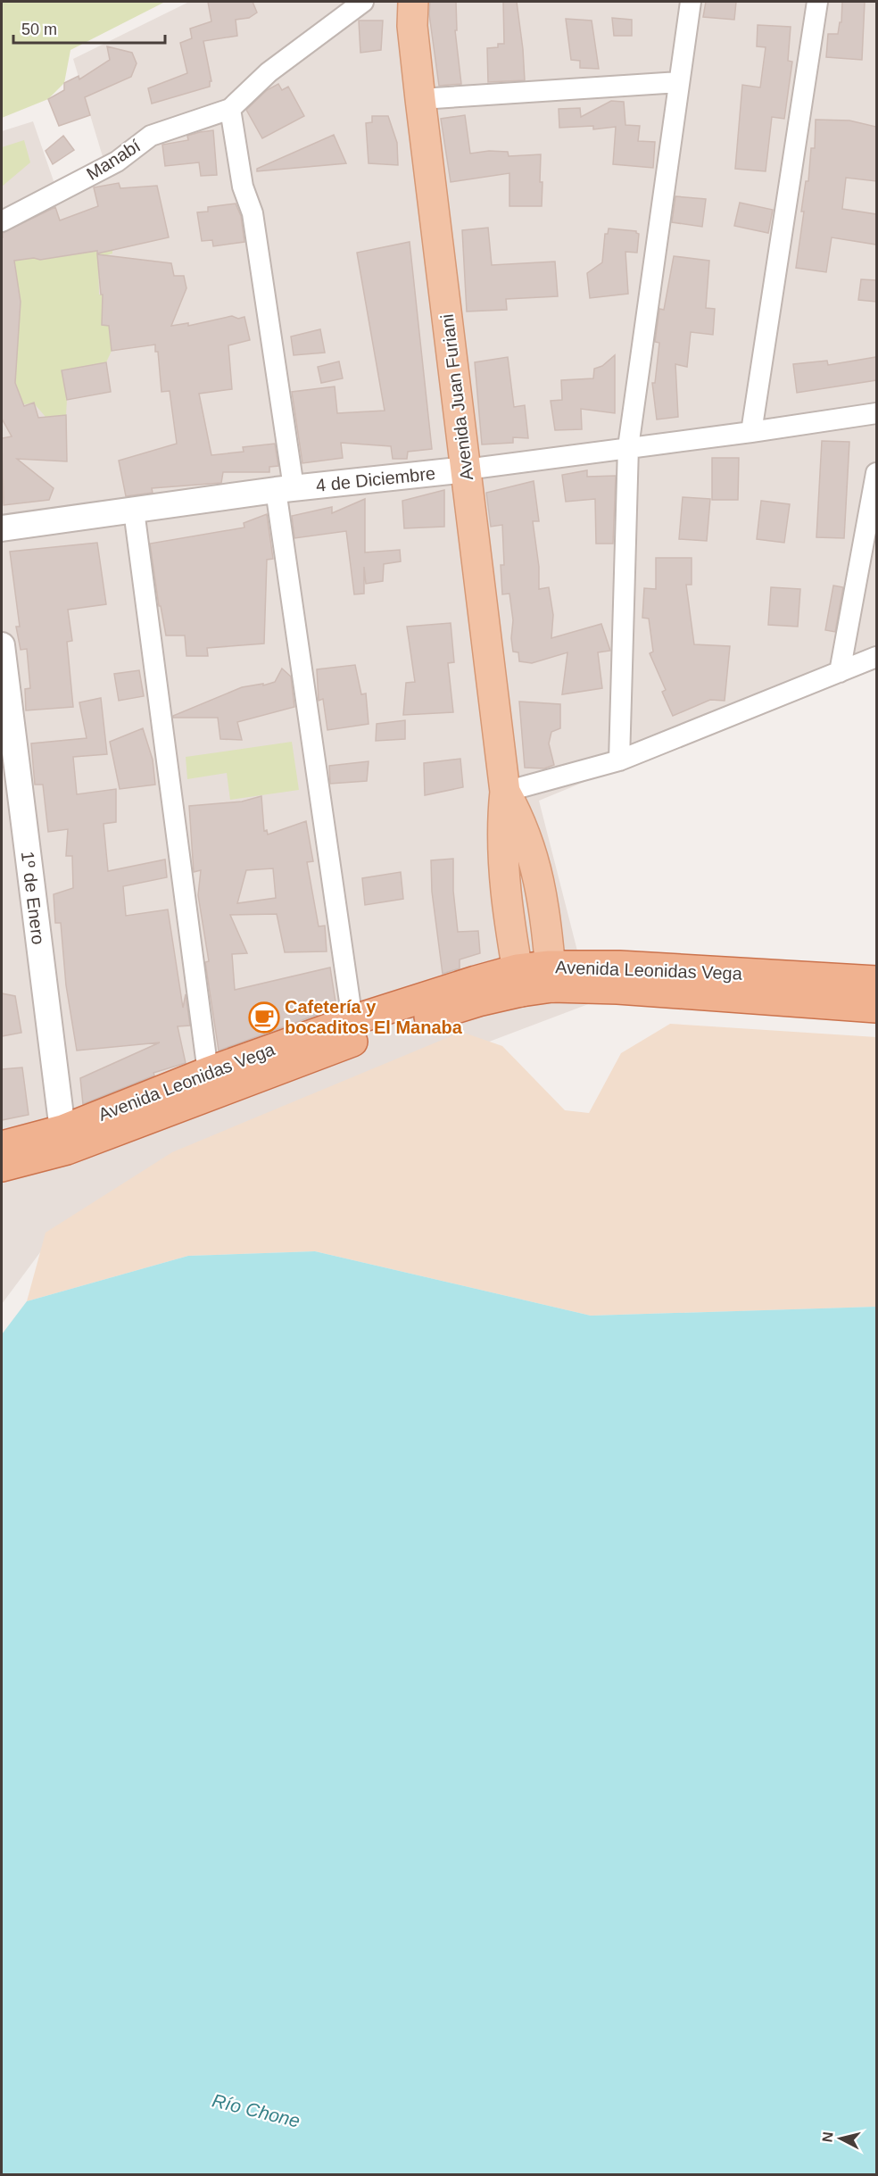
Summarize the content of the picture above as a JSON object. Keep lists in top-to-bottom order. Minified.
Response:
{"streets":{"highway":["Avenida Leonidas Vega"],"main road":["Avenida Juan Furiani"],"street":["Manabí","4 de Diciembre","1º de Enero"]},"crossings":[["Avenida Juan Furiani","4 de Diciembre"],["Avenida Juan Furiani","Avenida Leonidas Vega"],["1º de Enero","Avenida Leonidas Vega"]],"water":["Río Chone"],"places":{"cafe":["Cafetería y bocaditos El Manaba"]},"scale_bar":"50 m","north":"left"}
